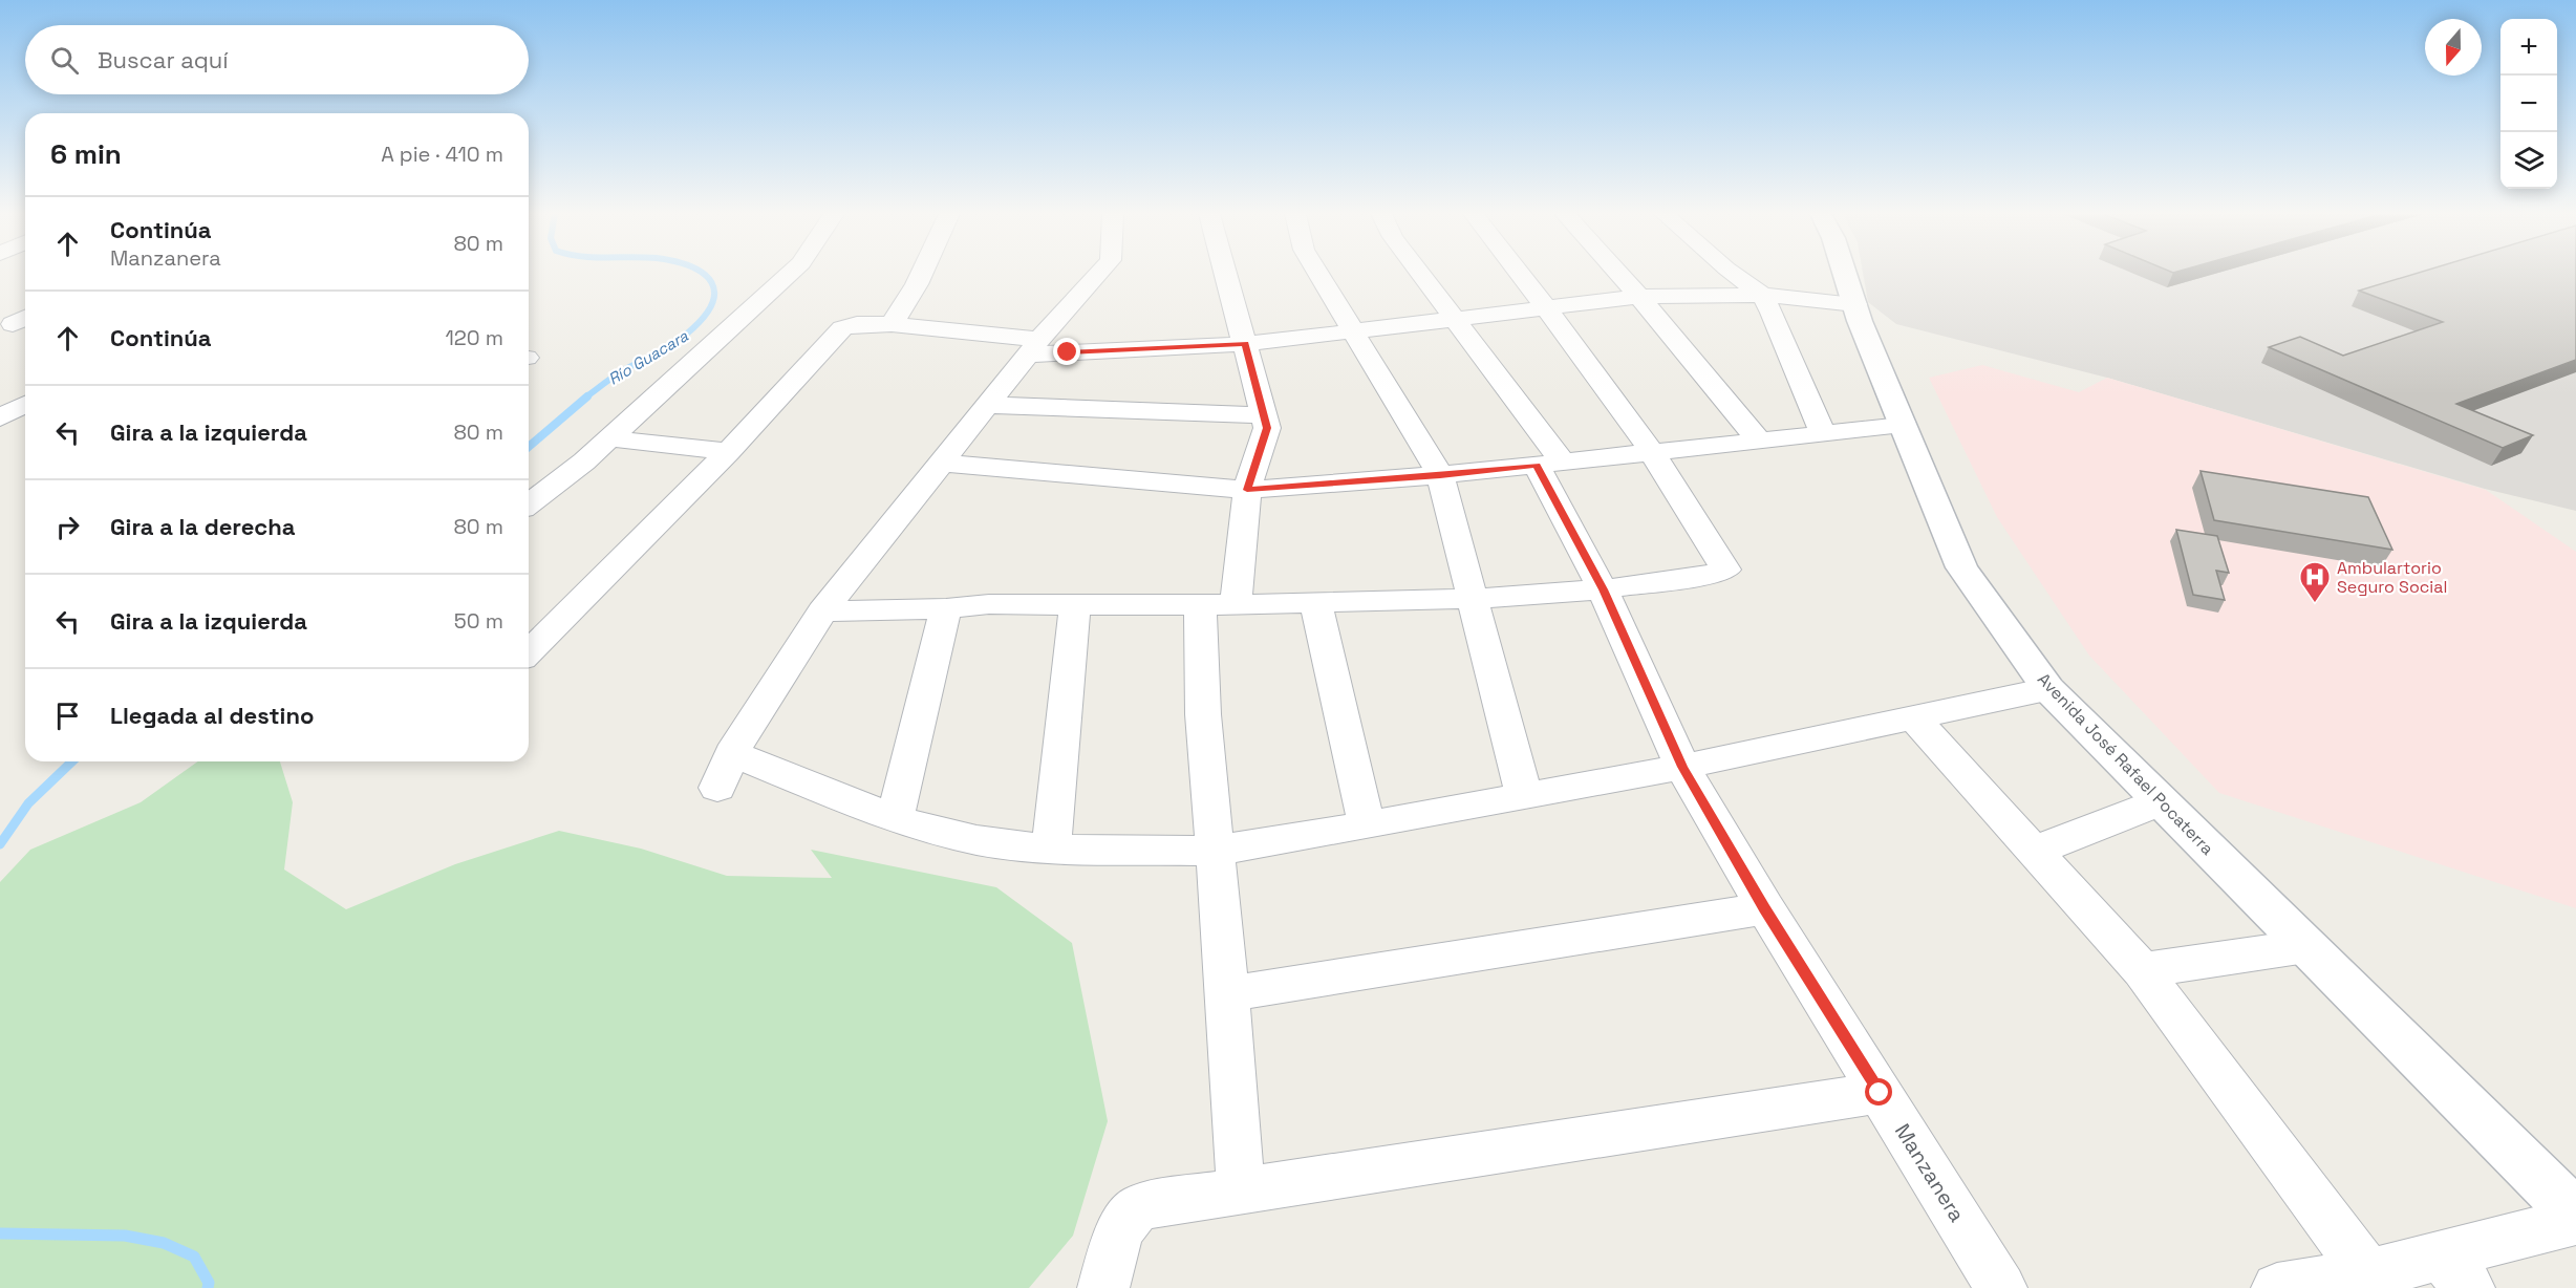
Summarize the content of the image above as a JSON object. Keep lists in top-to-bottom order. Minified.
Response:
{"streets":{"street":["Avenida José Rafael Pocaterra","Manzanera"]},"water":["Río Guacara"],"places":{"hospital":["Ambulartorio Seguro Social"]},"north":"bottom","page":{"map_buttons":["+","−"],"search":"Buscar aquí","heading":["6 min","A pie · 410 m"],"list":[["Continúa","Manzanera","80 m"],["Continúa","120 m"],["Gira a la izquierda","80 m"],["Gira a la derecha","80 m"],["Gira a la izquierda","50 m"],"Llegada al destino"]}}
